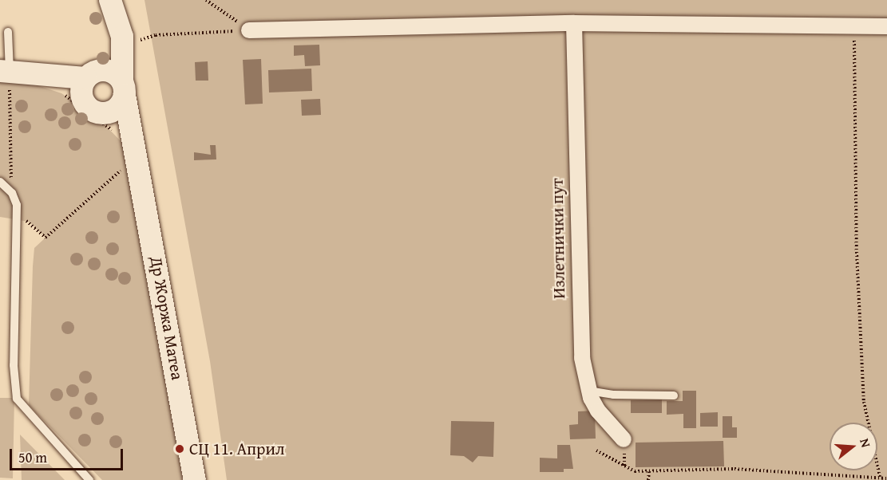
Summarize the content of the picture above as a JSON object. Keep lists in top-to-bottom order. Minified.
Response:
{"streets":{"main road":["Др Жоржа Матеа"],"street":["Излетнички пут"]},"places":["СЦ 11. Април"],"scale_bar":"50 m","north":"right"}
